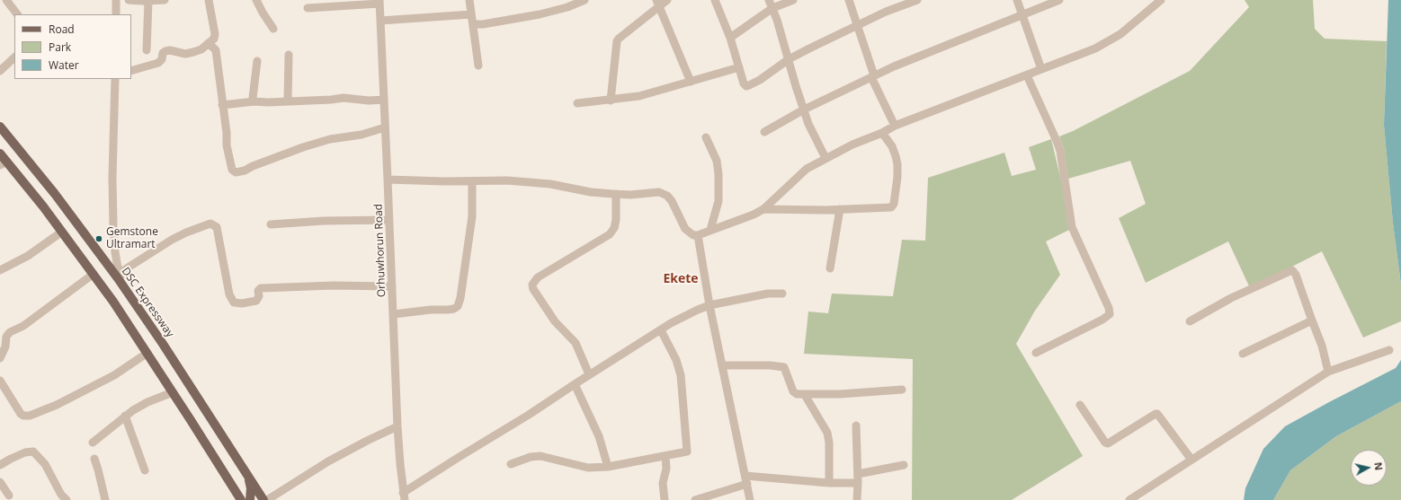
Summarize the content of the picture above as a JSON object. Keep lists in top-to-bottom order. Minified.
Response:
{"streets":{"main road":["DSC Expressway"],"street":["Orhuwhorun Road"]},"districts":["Ekete"],"places":["Gemstone Ultramart"],"legend":["Road","Park","Water"],"north":"right"}
